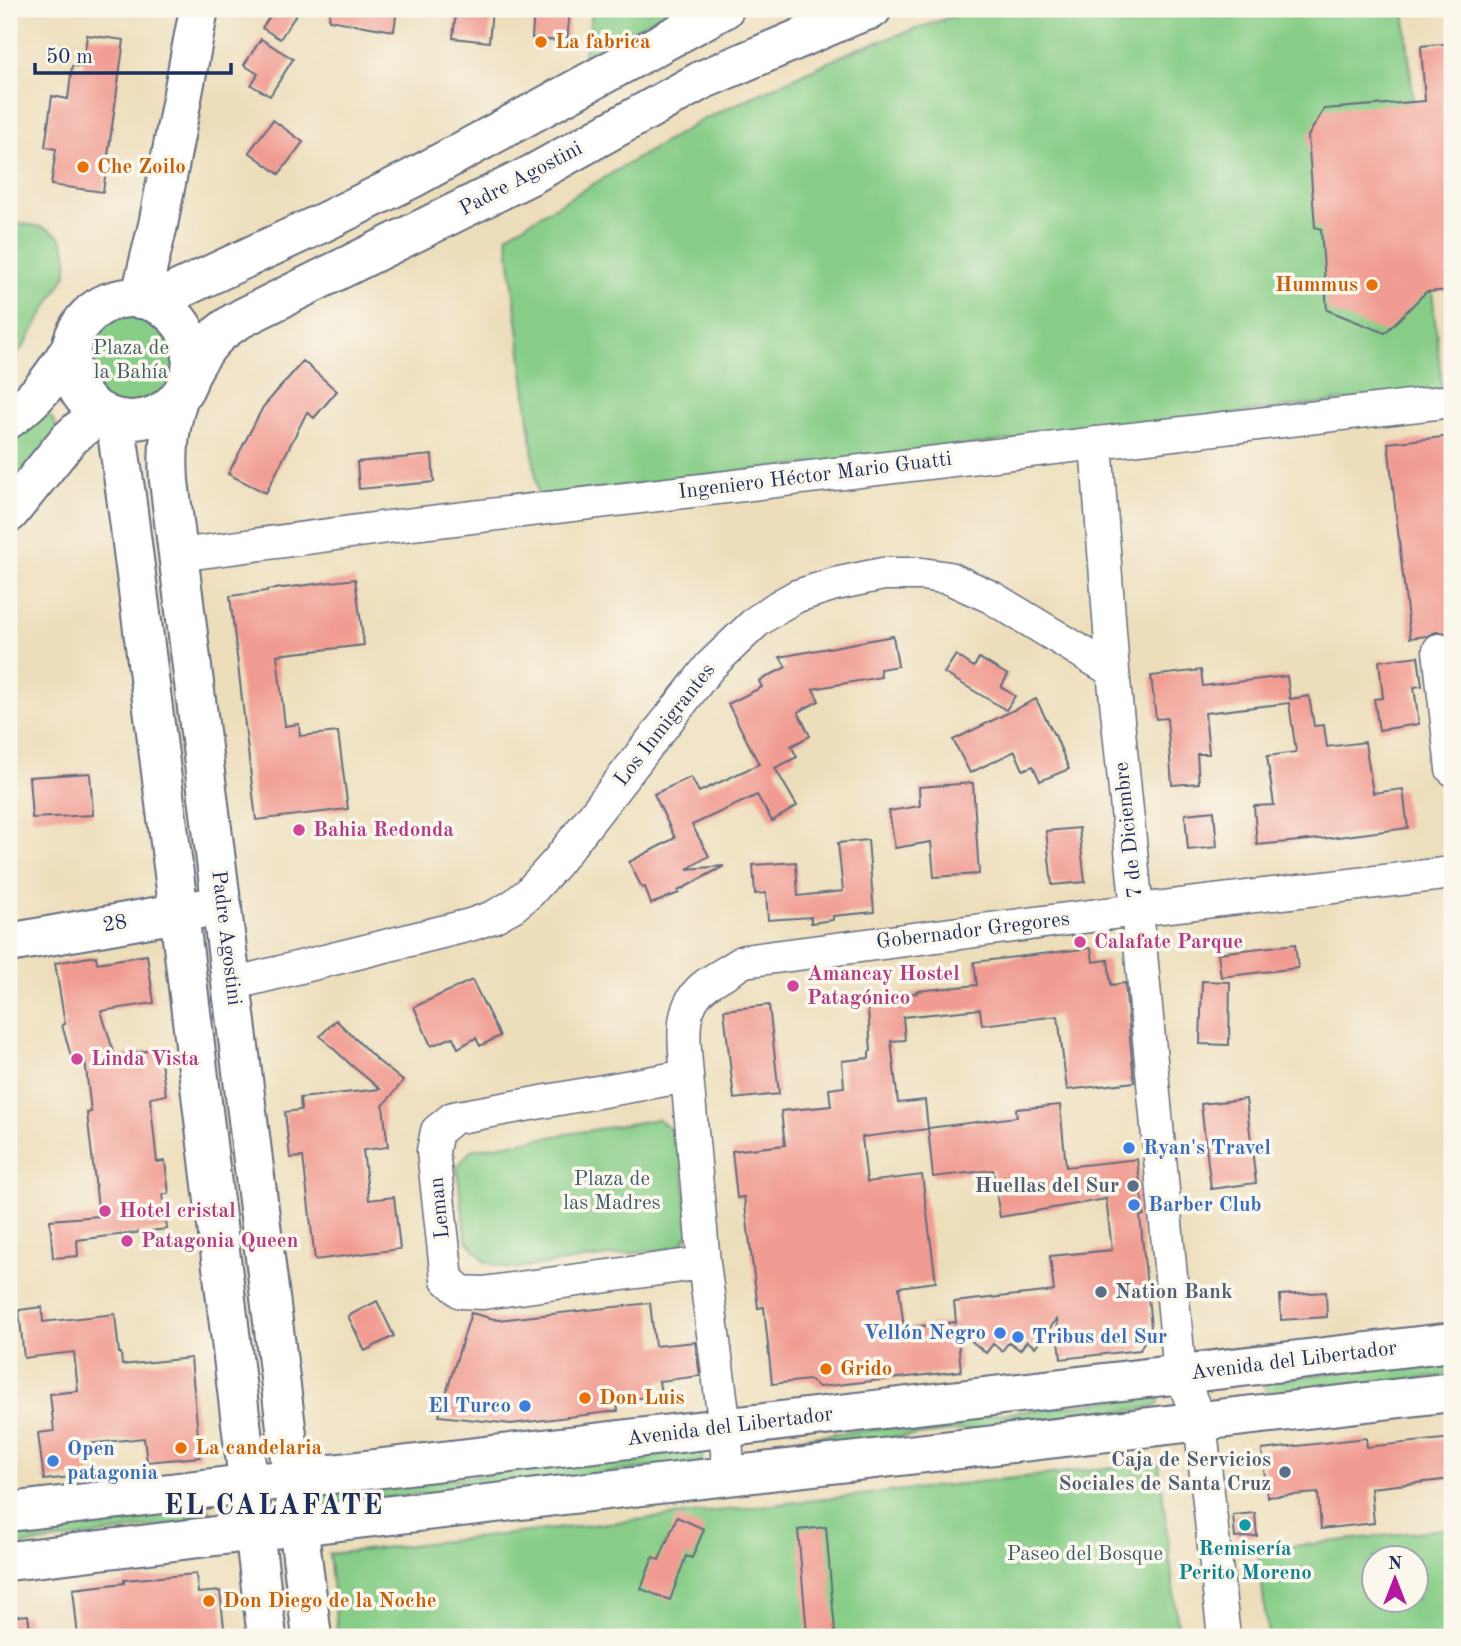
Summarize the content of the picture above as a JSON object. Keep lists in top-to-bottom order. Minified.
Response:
{"streets":{"main road":["Padre Agostini","28","Avenida del Libertador"],"street":["Ingeniero Héctor Mario Guatti","Los Inmigrantes","7 de Diciembre","Gobernador Gregores","Leman"]},"crossings":[["Padre Agostini","Ingeniero Héctor Mario Guatti"],["Padre Agostini","Los Inmigrantes"],["Padre Agostini","28"],["Padre Agostini","Avenida del Libertador"],["Ingeniero Héctor Mario Guatti","7 de Diciembre"],["Los Inmigrantes","7 de Diciembre"],["7 de Diciembre","Gobernador Gregores"],["7 de Diciembre","Avenida del Libertador"],["Gobernador Gregores","Leman"]],"districts":["EL CALAFATE"],"parks":["Plaza de la Bahía","Plaza de las Madres","Paseo del Bosque"],"places":["La fabrica","Che Zoilo","Hummus","Bahia Redonda","Calafate Parque","Amancay Hostel Patagónico","Linda Vista","Ryan's Travel","Huellas del Sur","Barber Club","Hotel cristal","Patagonia Queen","Nation Bank","Vellón Negro","Tribus del Sur","Grido","Don Luis","El Turco","La candelaria","Open patagonia","Caja de Servicios Sociales de Santa Cruz","Remisería Perito Moreno","Don Diego de la Noche"],"scale_bar":"50 m","north":"top"}
